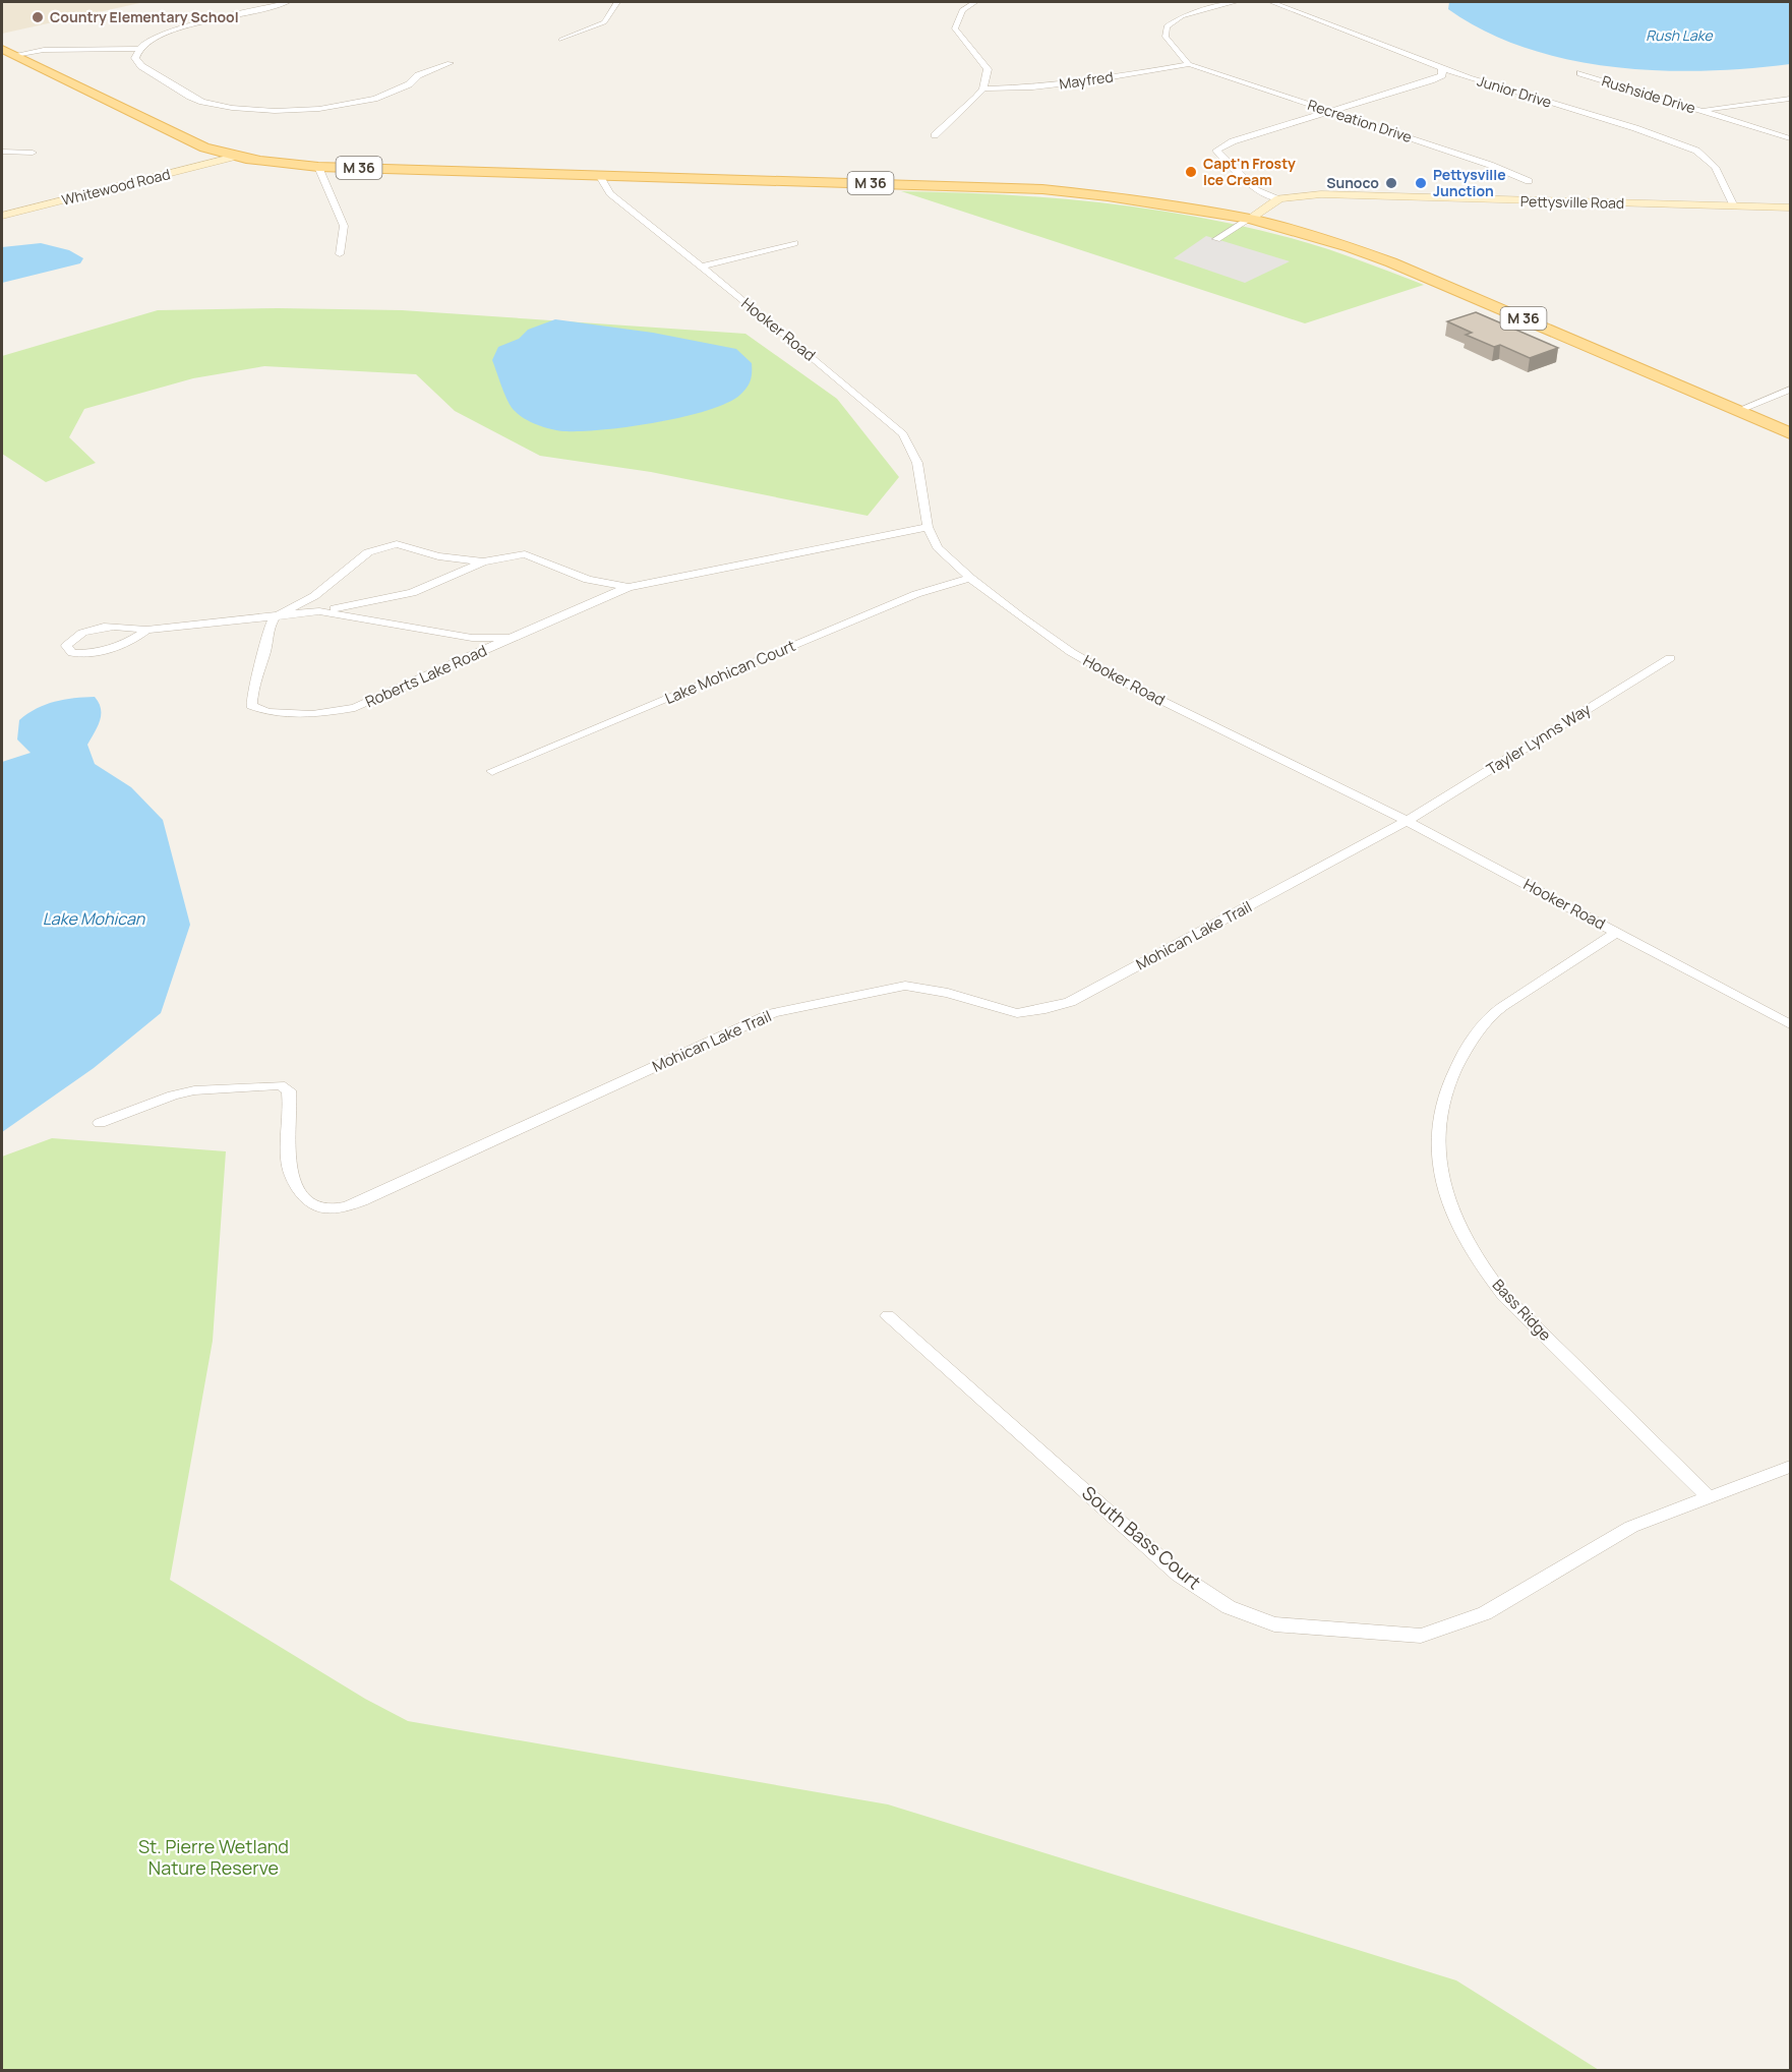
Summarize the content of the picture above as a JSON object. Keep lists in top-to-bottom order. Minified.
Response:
{"streets":{"main road":["M 36","Whitewood Road","Pettysville Road"],"street":["Mayfred","Junior Drive","Rushside Drive","Recreation Drive","Hooker Road","Lake Mohican Court","Roberts Lake Road","Tayler Lynns Way","Mohican Lake Trail","Bass Ridge","South Bass Court"]},"crossings":[["Mayfred","Recreation Drive"],["Junior Drive","Pettysville Road"],["M 36","Whitewood Road"],["M 36","Pettysville Road"],["M 36","Hooker Road"],["Hooker Road","Lake Mohican Court"],["Hooker Road","Roberts Lake Road"],["Hooker Road","Tayler Lynns Way"],["Hooker Road","Mohican Lake Trail"],["Hooker Road","Bass Ridge"],["Tayler Lynns Way","Mohican Lake Trail"],["Bass Ridge","South Bass Court"]],"water":["Rush Lake","Lake Mohican"],"parks":["St. Pierre Wetland Nature Reserve"],"places":["Country Elementary School","Capt'n Frosty Ice Cream","Sunoco","Pettysville Junction"]}
